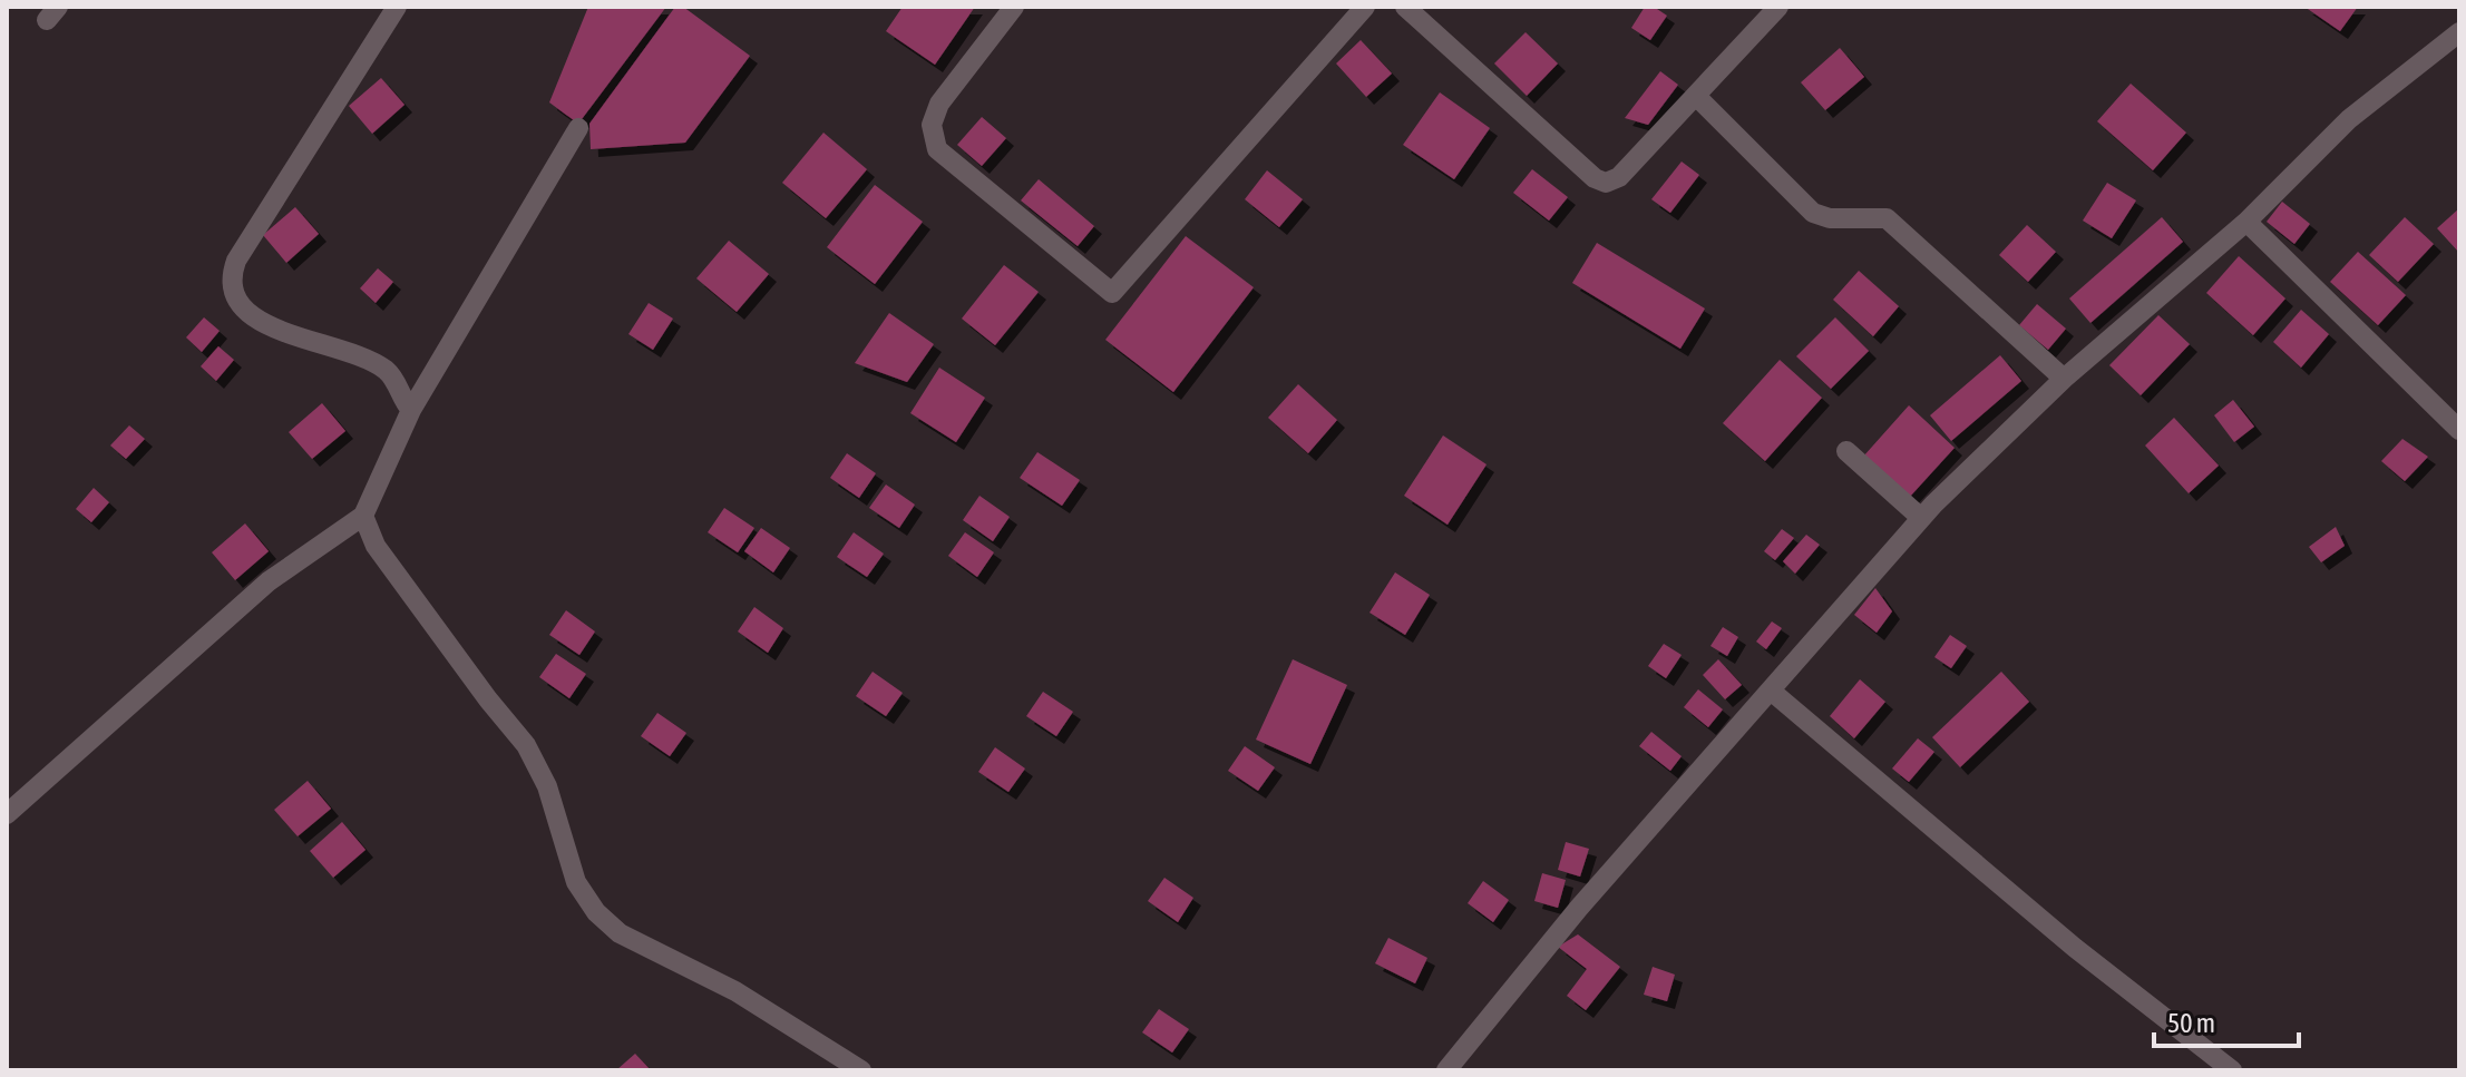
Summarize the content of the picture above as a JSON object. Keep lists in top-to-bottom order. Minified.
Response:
{"scale_bar":"50 m"}
